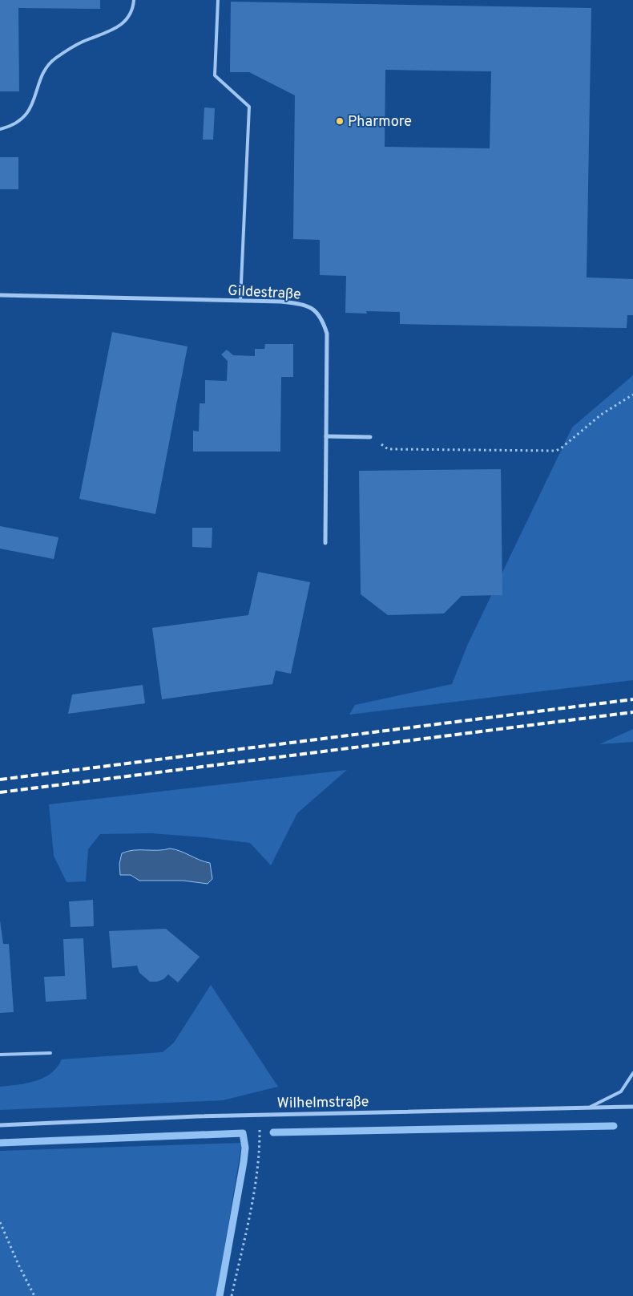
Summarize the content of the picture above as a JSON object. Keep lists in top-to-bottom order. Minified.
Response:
{"streets":{"street":["Gildestraße","Wilhelmstraße"]},"places":["Pharmore"]}
